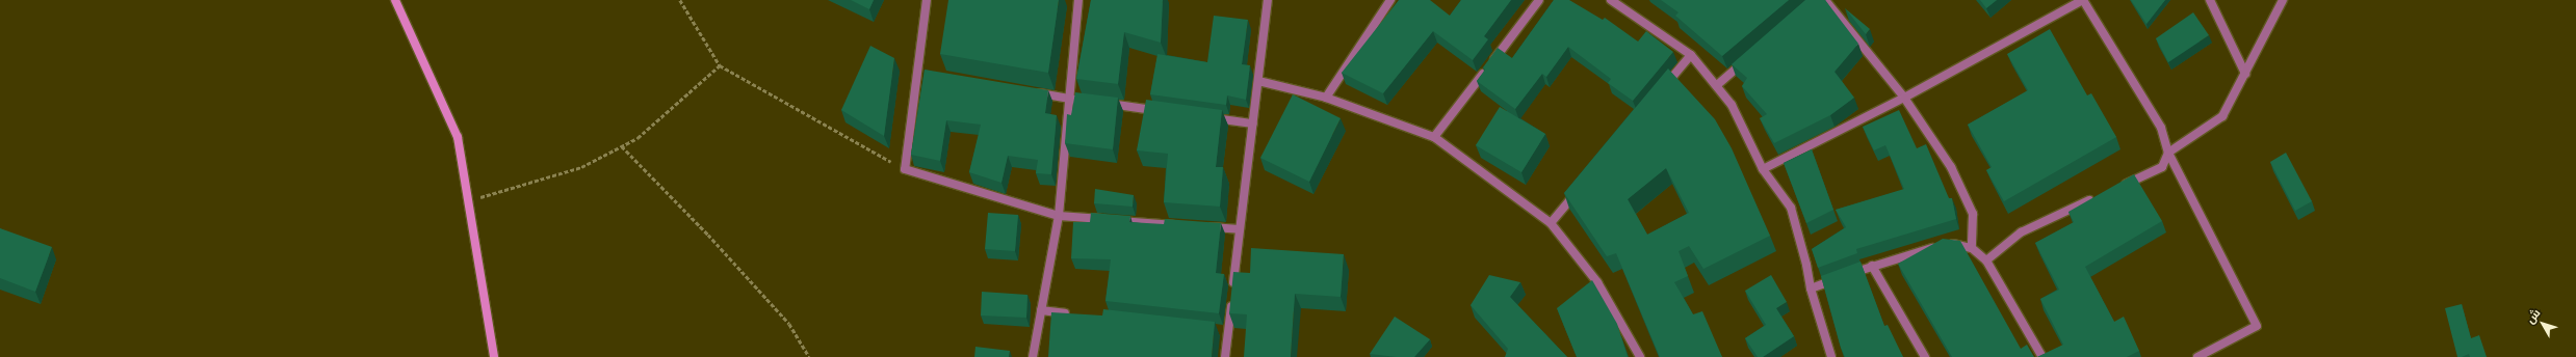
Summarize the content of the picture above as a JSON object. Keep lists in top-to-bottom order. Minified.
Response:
{"north":"top left"}
